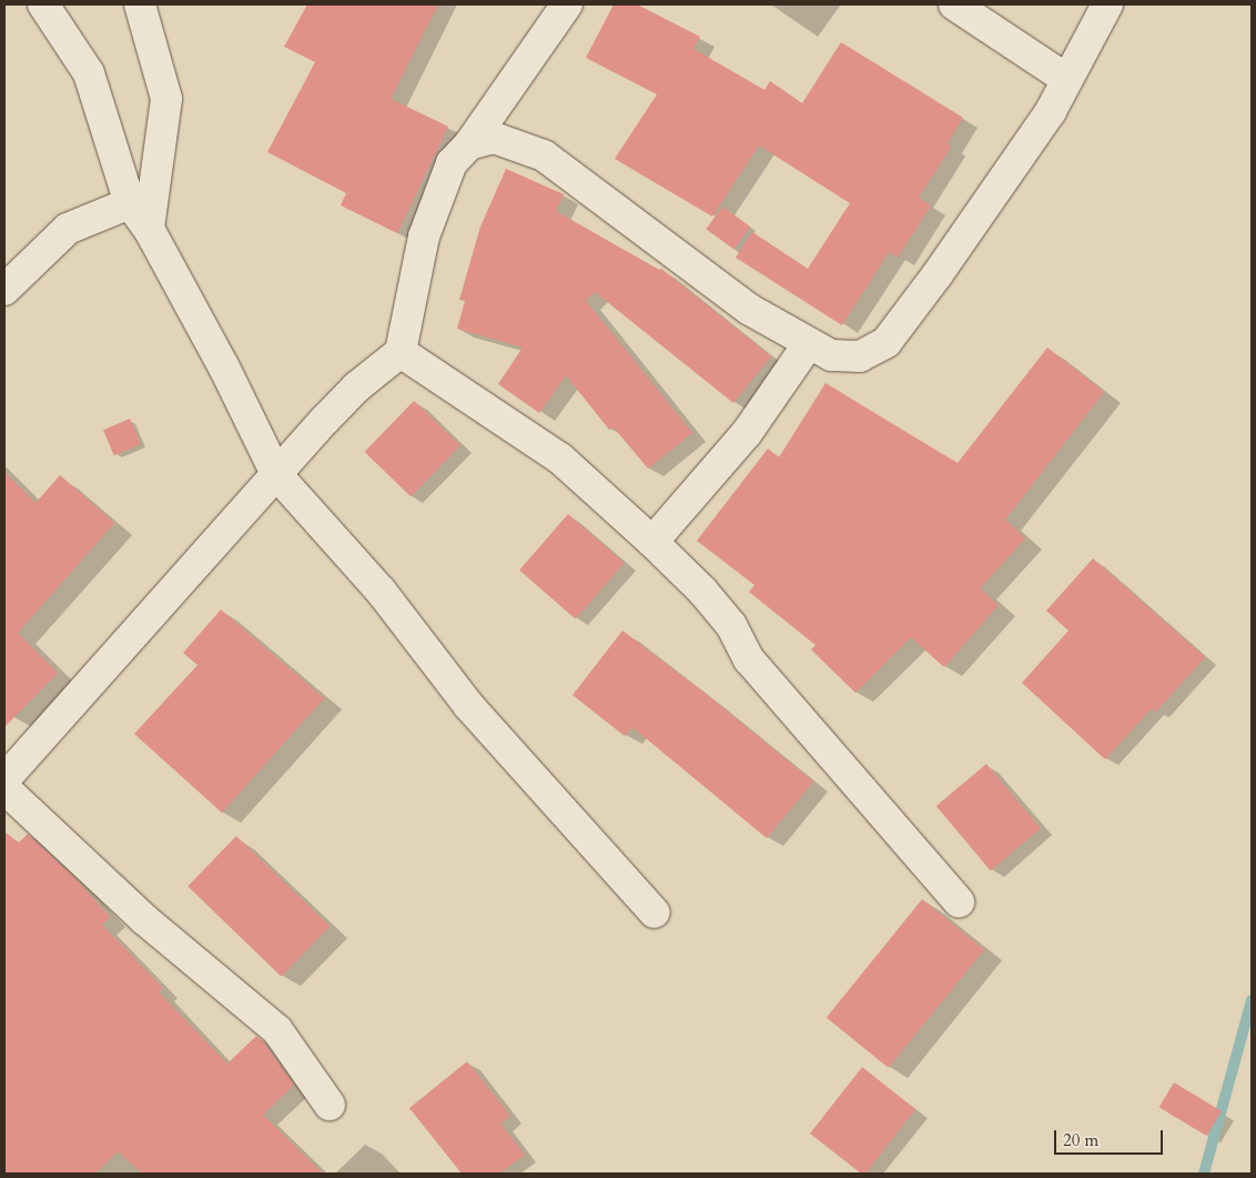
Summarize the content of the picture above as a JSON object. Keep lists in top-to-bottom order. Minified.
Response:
{"scale_bar":"20 m"}
